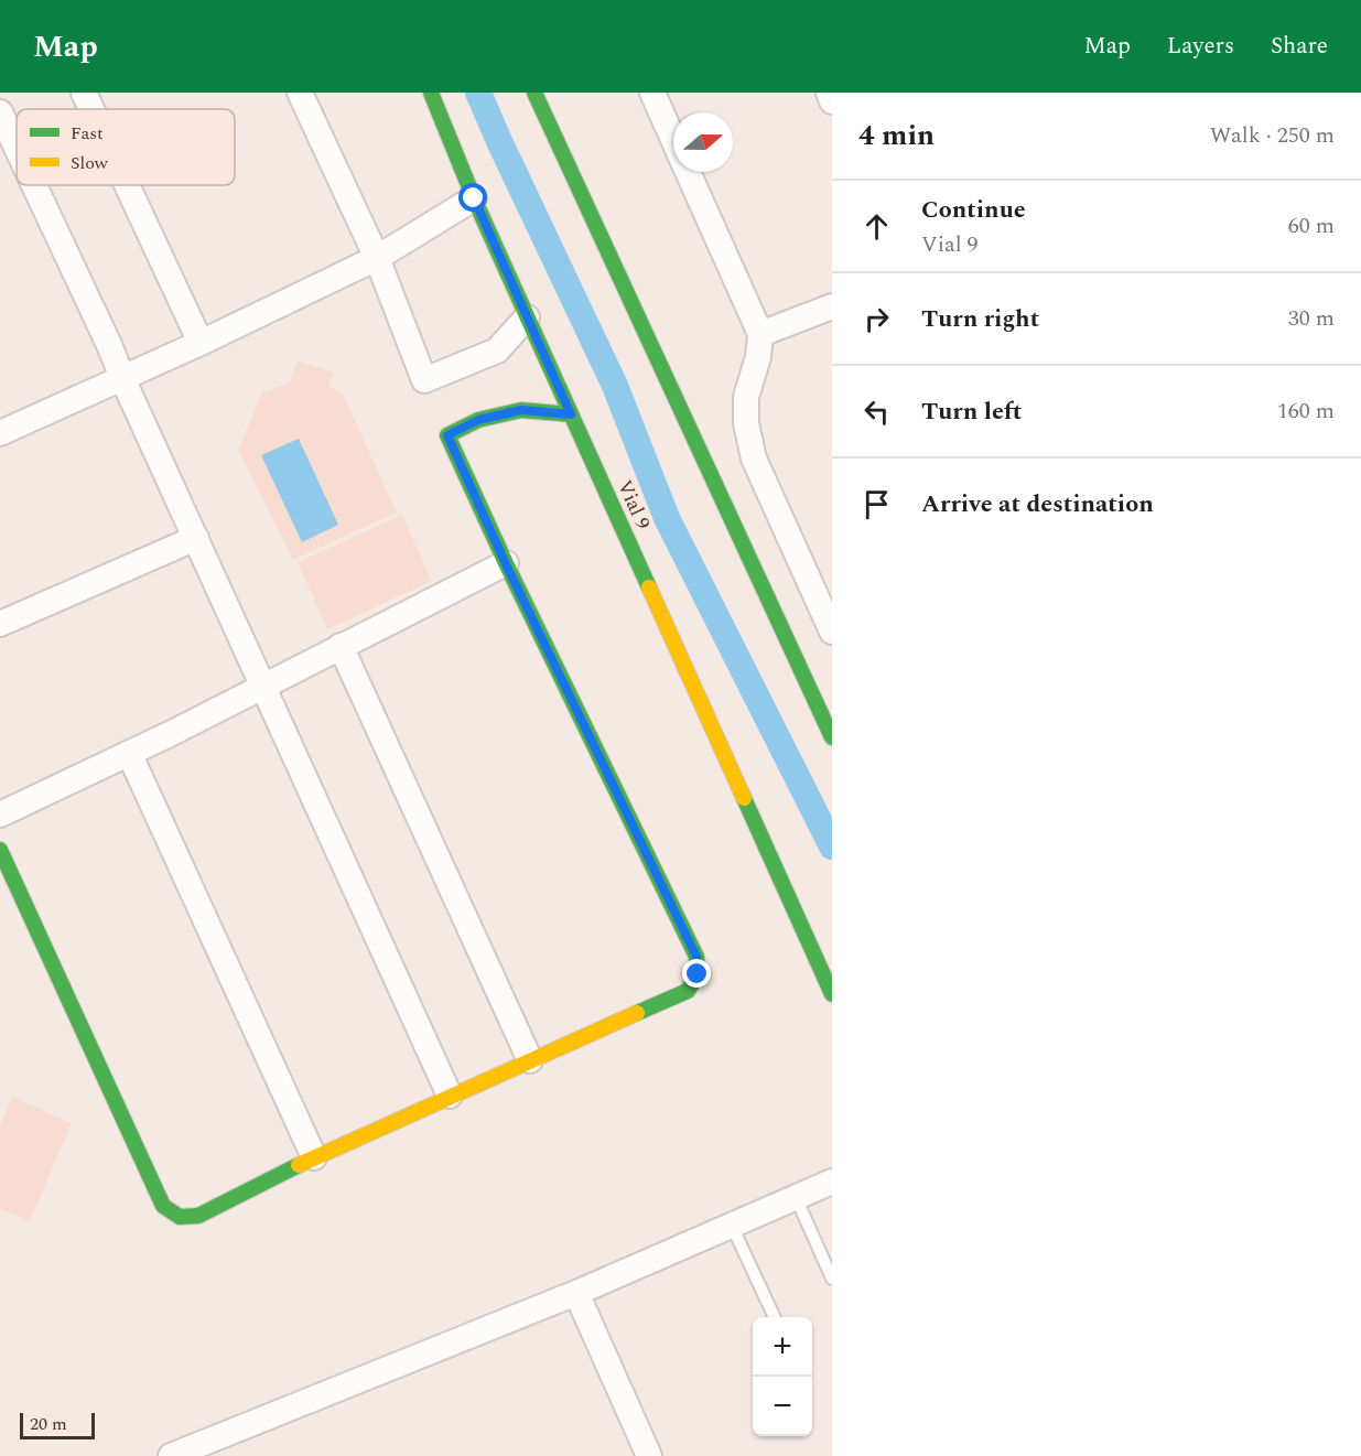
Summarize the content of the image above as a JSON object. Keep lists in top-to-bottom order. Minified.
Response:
{"streets":{"street":["Vial 9"]},"legend":["Fast","Slow"],"scale_bar":"20 m","north":"right","page":{"header":"Map","nav":["Map","Layers","Share"],"heading":["4 min","Walk · 250 m"],"list":[["Continue","Vial 9","60 m"],["Turn right","30 m"],["Turn left","160 m"],"Arrive at destination"],"map_buttons":["+","−"],"scale":"20 m"}}
